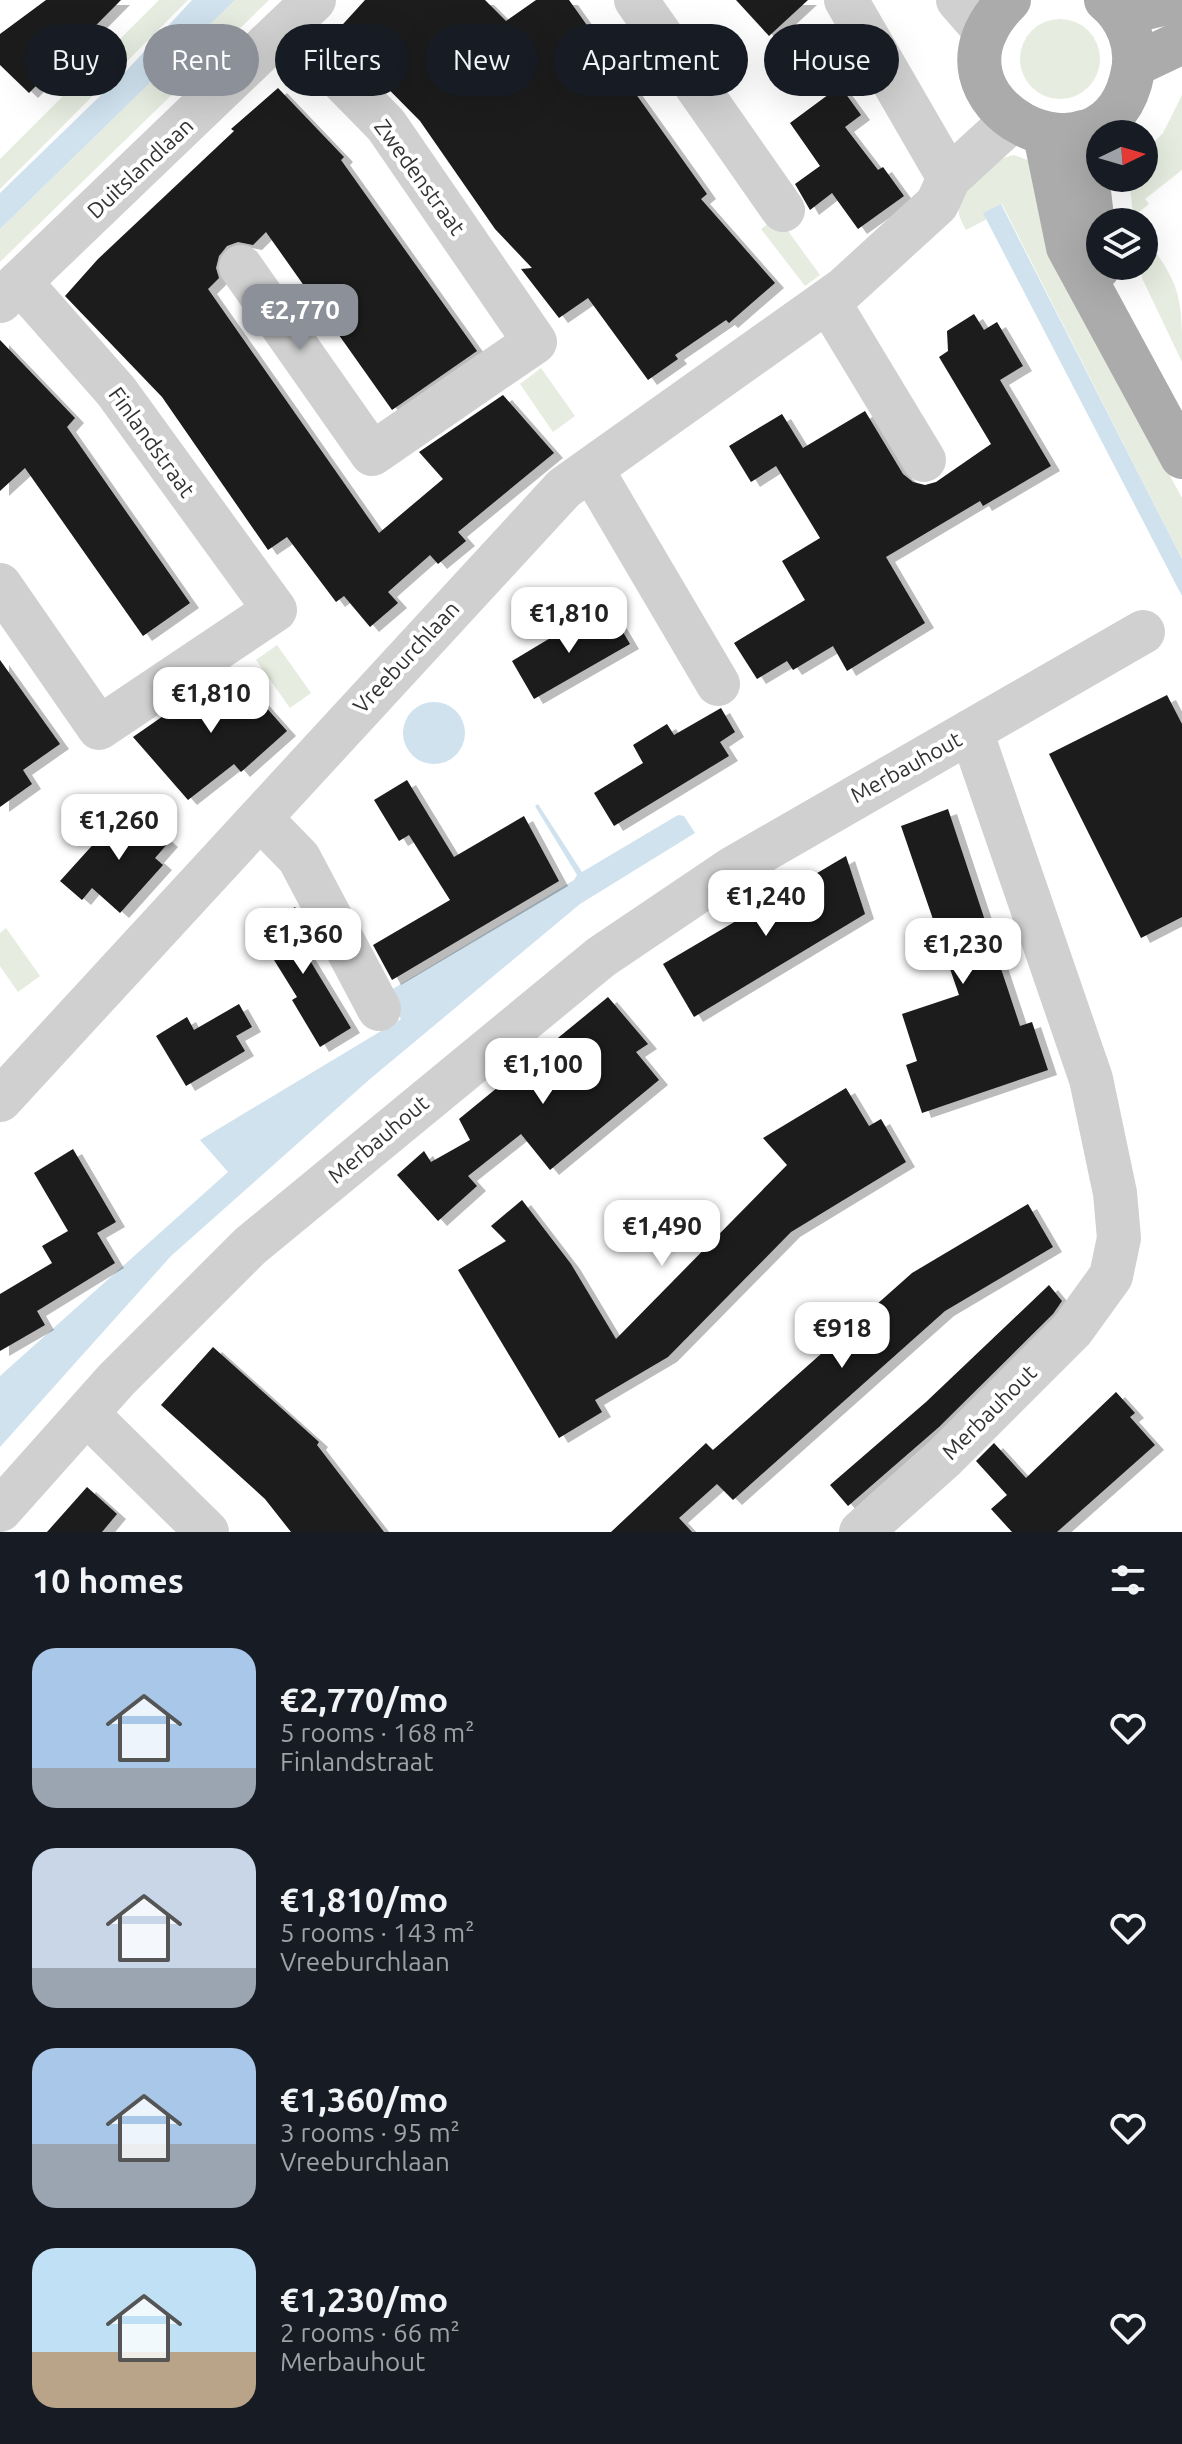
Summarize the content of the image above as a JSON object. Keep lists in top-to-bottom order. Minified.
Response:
{"streets":{"street":["Duitslandlaan","Zwedenstraat","Finlandstraat","Vreeburchlaan","Merbauhout"]},"crossings":[["Duitslandlaan","Zwedenstraat"],["Duitslandlaan","Finlandstraat"]],"north":"right","page":{"chip":["Buy","Rent","Filters","New","Apartment","House"],"price":["€2,770","€1,810","€1,810","€1,260","€1,240","€1,360","€1,230","€1,100","€1,490","€918"],"heading":"10 homes","list":[{"name":"€2,770/mo","note":"5 rooms · 168 m² · Finlandstraat"},{"name":"€1,810/mo","note":"5 rooms · 143 m² · Vreeburchlaan"},{"name":"€1,360/mo","note":"3 rooms · 95 m² · Vreeburchlaan"},{"name":"€1,230/mo","note":"2 rooms · 66 m² · Merbauhout"}]}}
